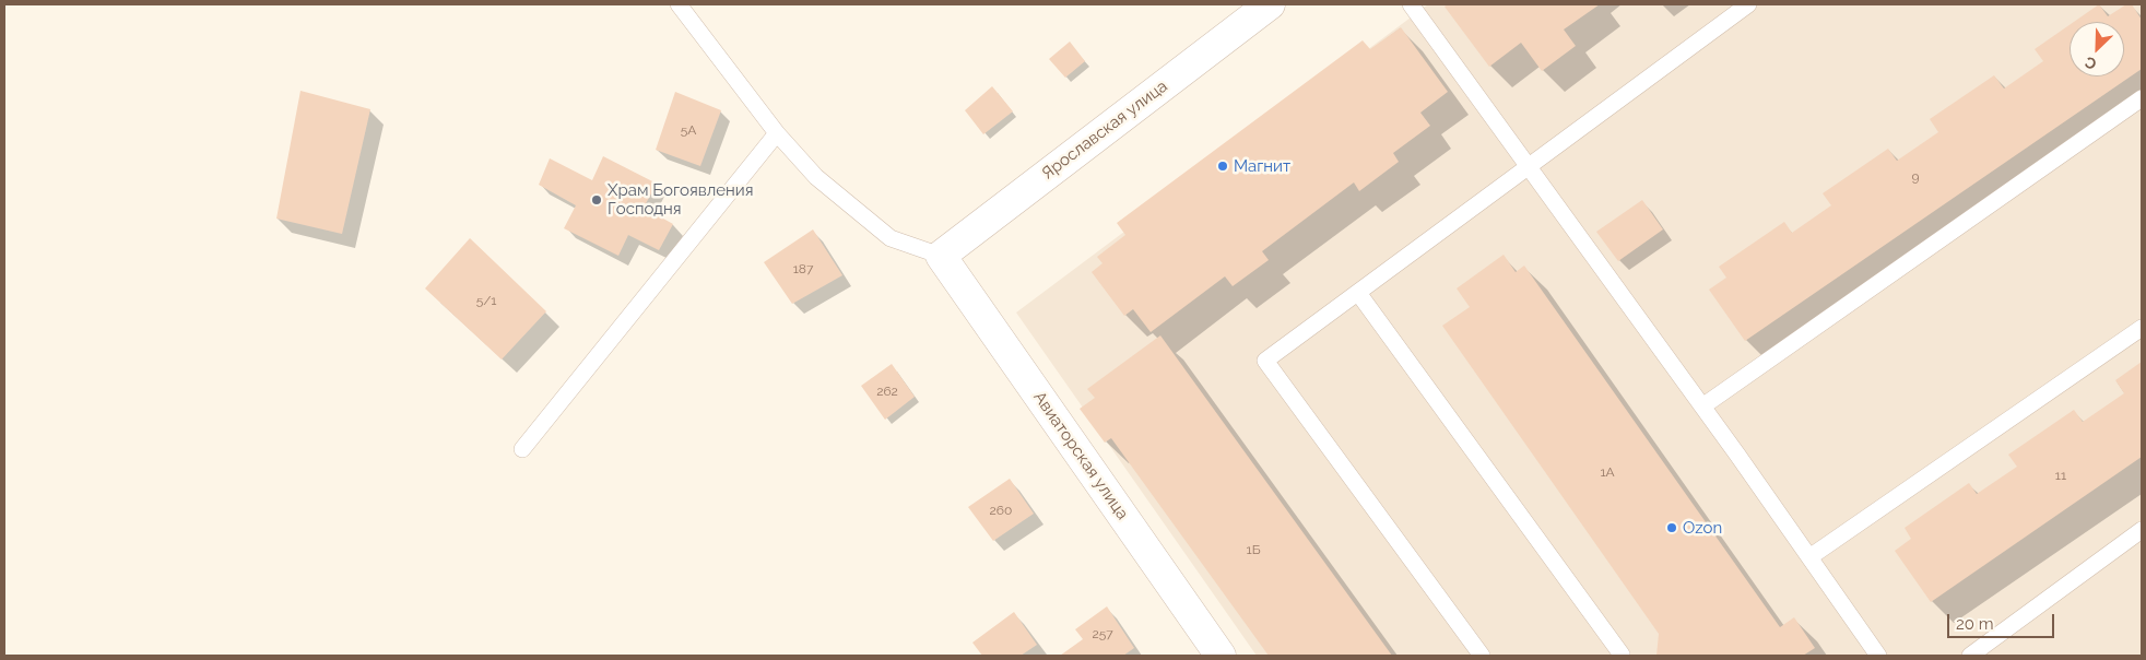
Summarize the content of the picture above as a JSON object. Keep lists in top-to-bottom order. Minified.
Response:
{"streets":{"street":["Ярославская улица","Авиаторская улица"]},"crossings":[["Ярославская улица","Авиаторская улица"]],"places":["Магнит","Храм Богоявления Господня","Ozon"],"house_numbers":["5А","9","187","5/1","262","1А","11","260","1Б","257"],"scale_bar":"20 m","north":"bottom left"}
